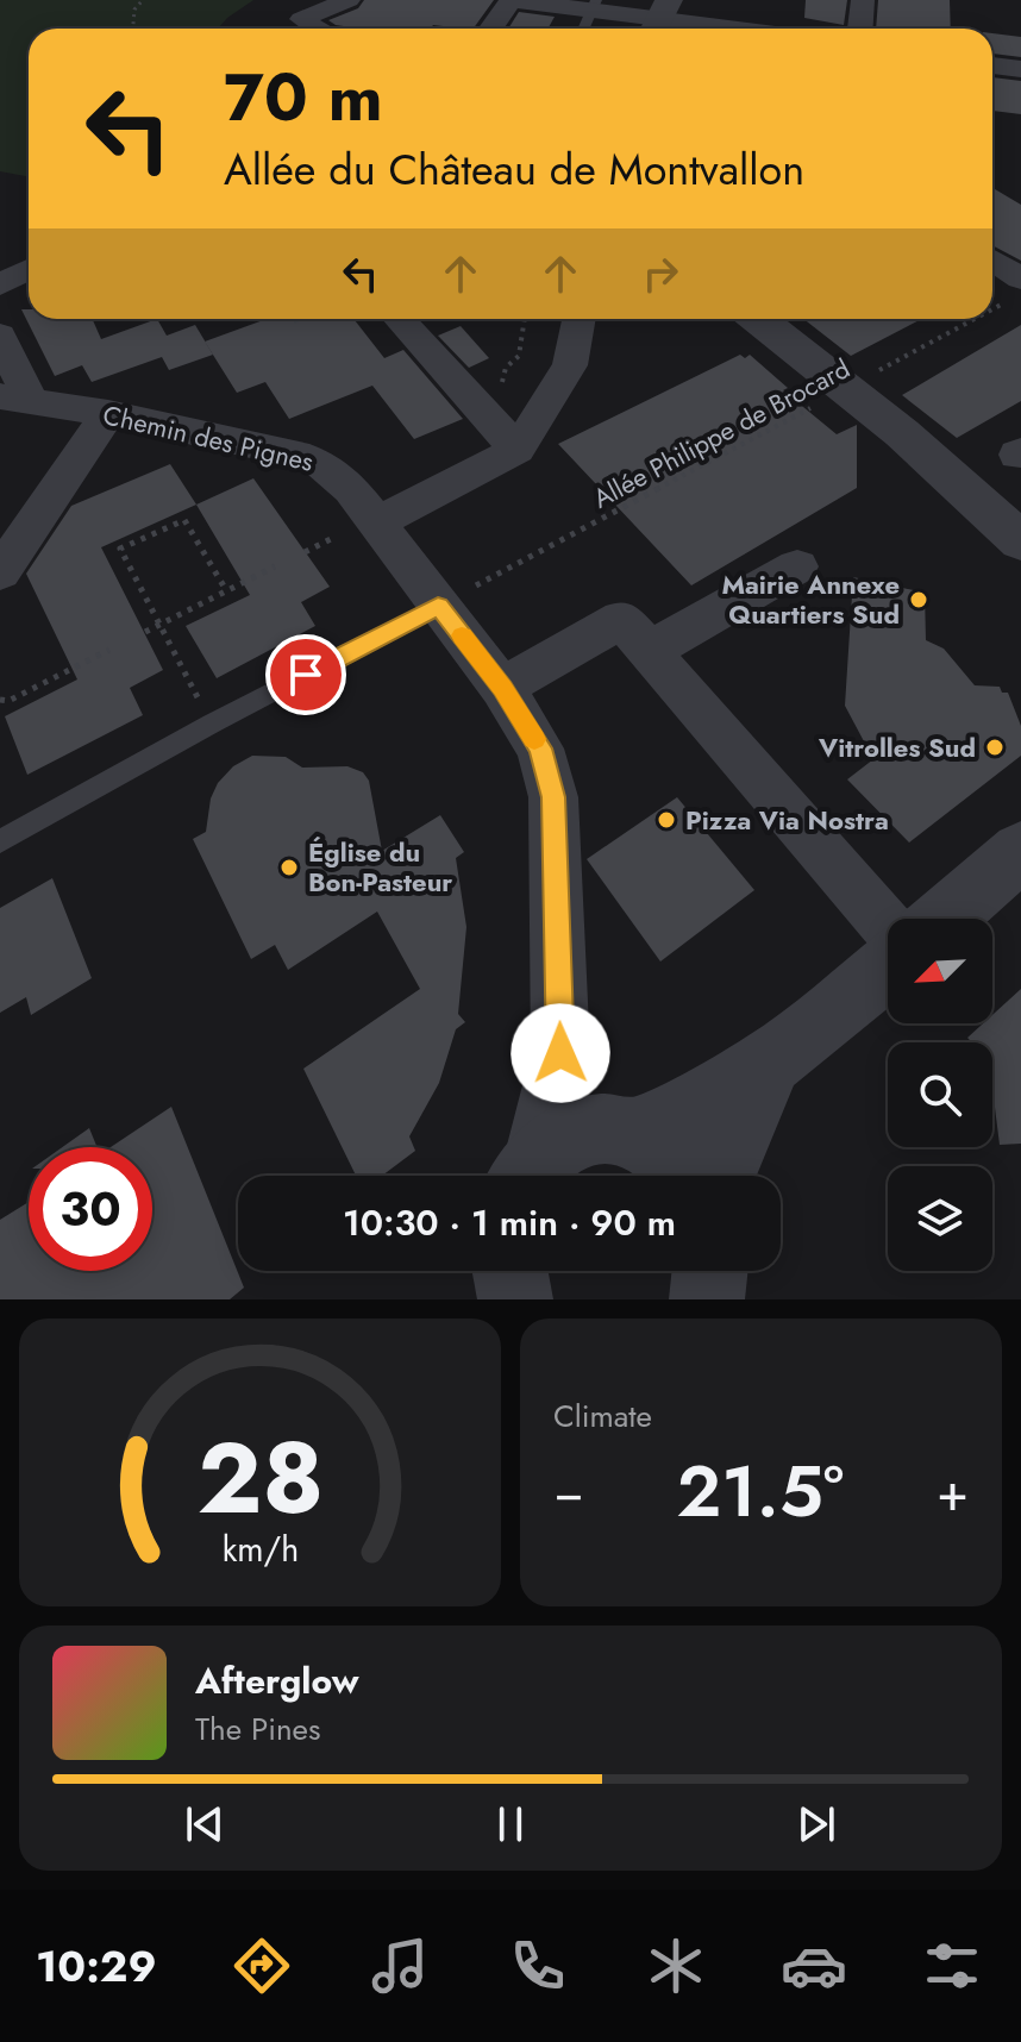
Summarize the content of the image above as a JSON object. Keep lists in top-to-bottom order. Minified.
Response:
{"streets":{"street":["Chemin des Pignes"],"path":["Allée Philippe de Brocard"]},"crossings":[["Allée Philippe de Brocard","Chemin des Pignes"]],"places":["Mairie Annexe Quartiers Sud","Vitrolles Sud","Pizza Via Nostra","Église du Bon-Pasteur"],"north":"bottom left","page":{"turn":["70 m","Allée du Château de Montvallon"],"limit":"30","trip":"10:30 · 1 min · 90 m","tile":"Climate","heat":["−","21.5°","+"],"song":["Afterglow","The Pines"],"tabs":"10:29","gauge":["28","km/h"]}}
